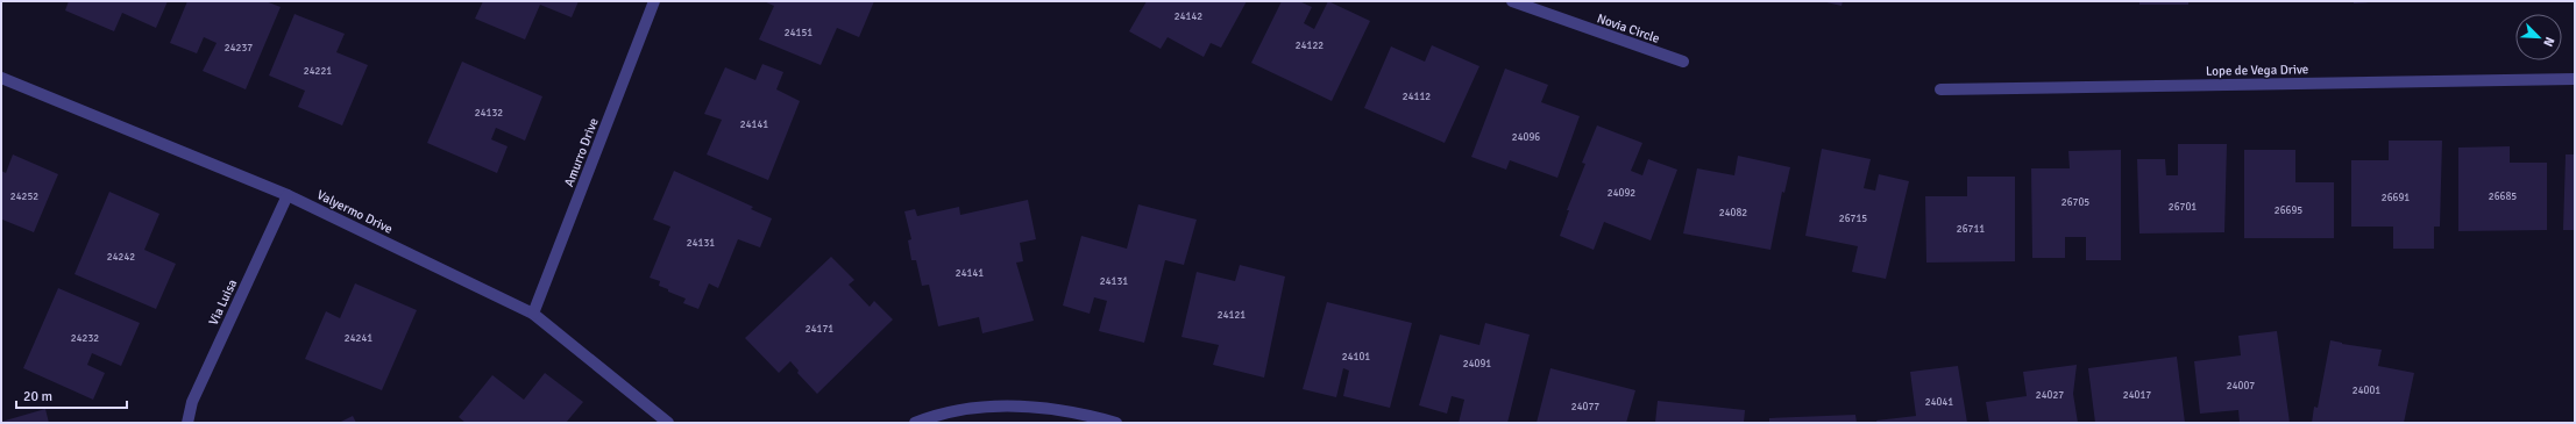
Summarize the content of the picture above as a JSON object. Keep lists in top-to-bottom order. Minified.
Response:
{"streets":{"street":["Novia Circle","Lope de Vega Drive","Amurro Drive","Valyermo Drive","Via Luisa"]},"crossings":[["Amurro Drive","Valyermo Drive"],["Valyermo Drive","Via Luisa"]],"house_numbers":["24142","24151","24122","24237","24221","24112","24132","24141","24096","24092","24252","26685","26691","26705","26701","26695","24082","26715","26711","24131","24242","24141","24131","24121","24171","24232","24241","24101","24091","24007","24001","24027","24017","24041","24077"],"scale_bar":"20 m","north":"bottom right"}
